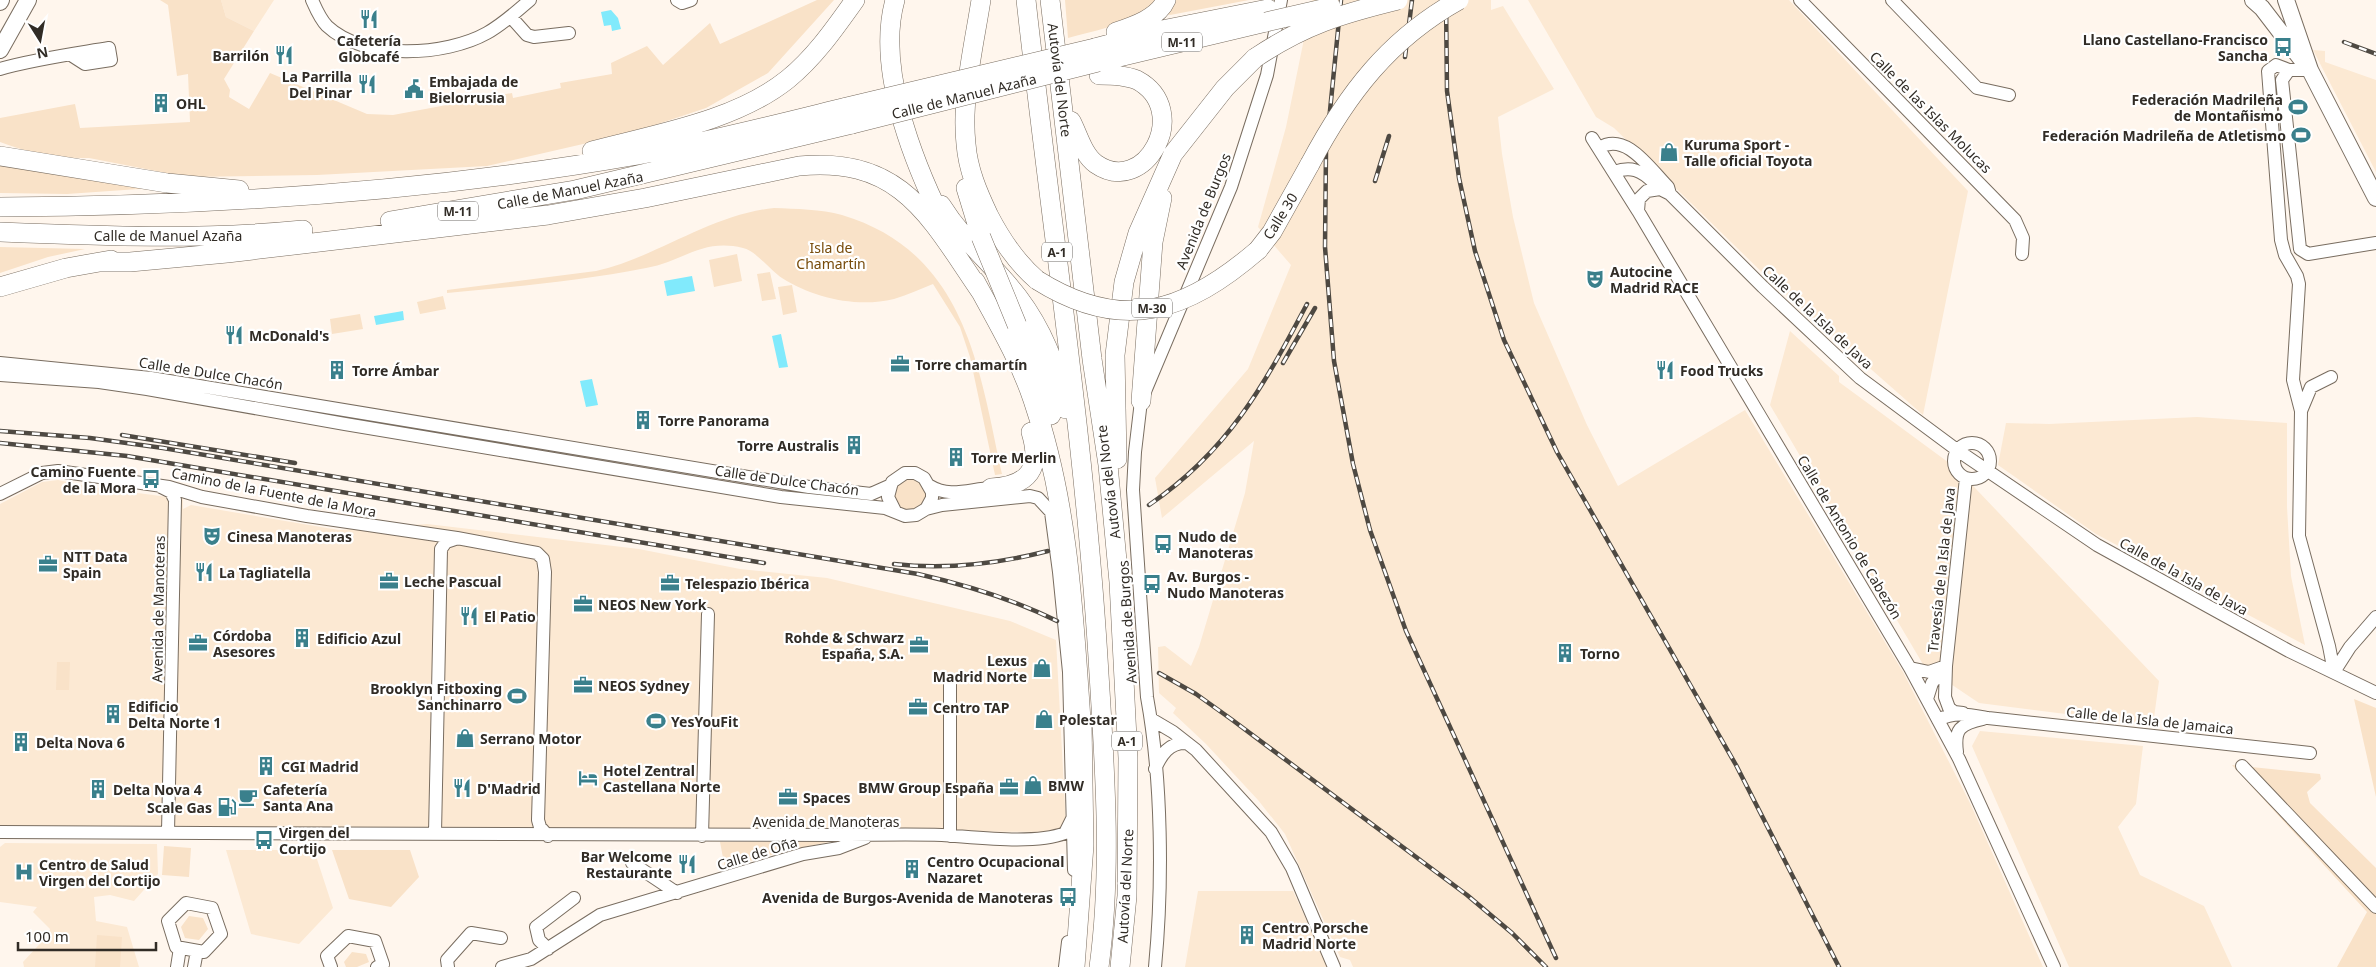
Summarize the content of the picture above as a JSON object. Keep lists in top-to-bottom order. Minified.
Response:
{"streets":{"highway":["M-11","Autovía del Norte","Calle de Manuel Azaña","Calle 30","A-1","M-30"],"street":["Calle de las Islas Molucas","Avenida de Burgos","Calle de la Isla de Java","Calle de Dulce Chacón","Camino de la Fuente de la Mora","Calle de Antonio de Cabezón","Travesía de la Isla de Java","Avenida de Manoteras","Calle de la Isla de Jamaica","Calle de Oña"]},"crossings":[["M-11","Calle de Manuel Azaña"],["M-11","Avenida de Burgos"],["Calle 30","M-30"],["Calle de la Isla de Java","Calle de Antonio de Cabezón"],["Camino de la Fuente de la Mora","Avenida de Manoteras"],["Calle de Antonio de Cabezón","Travesía de la Isla de Java"],["Calle de Antonio de Cabezón","Calle de la Isla de Jamaica"],["Travesía de la Isla de Java","Calle de la Isla de Jamaica"],["Avenida de Manoteras","Calle de Oña"]],"parks":["Isla de Chamartín"],"places":{"restaurant":["Cafetería Globcafé","Barrilón","La Parrilla Del Pinar","McDonald's","Food Trucks","La Tagliatella","El Patio","D'Madrid","Bar Welcome Restaurante"],"bus stop":["Llano Castellano-Francisco Sancha","Camino Fuente de la Mora","Nudo de Manoteras","Av. Burgos - Nudo Manoteras","Virgen del Cortijo","Avenida de Burgos-Avenida de Manoteras"],"public building":["Embajada de Bielorrusia"],"building":["OHL","Torre Ámbar","Torre Panorama","Torre Australis","Torre Merlin","Edificio Azul","Torno","Edificio Delta Norte 1","Delta Nova 6","CGI Madrid","Delta Nova 4","Centro Ocupacional Nazaret","Centro Porsche Madrid Norte"],"sports":["Federación Madrileña de Montañismo","Federación Madrileña de Atletismo","Brooklyn Fitboxing Sanchinarro","YesYouFit"],"shop":["Kuruma Sport - Talle oficial Toyota","Lexus Madrid Norte","Polestar","Serrano Motor","BMW"],"theatre":["Autocine Madrid RACE","Cinesa Manoteras"],"office":["Torre chamartín","NTT Data Spain","Leche Pascual","Telespazio Ibérica","NEOS New York","Córdoba Asesores","Rohde & Schwarz España, S.A.","NEOS Sydney","Centro TAP","BMW Group España","Spaces"],"hotel":["Hotel Zentral Castellana Norte"],"cafe":["Cafetería Santa Ana"],"fuel station":["Scale Gas"],"hospital":["Centro de Salud Virgen del Cortijo"]},"scale_bar":"100 m","north":"bottom"}
